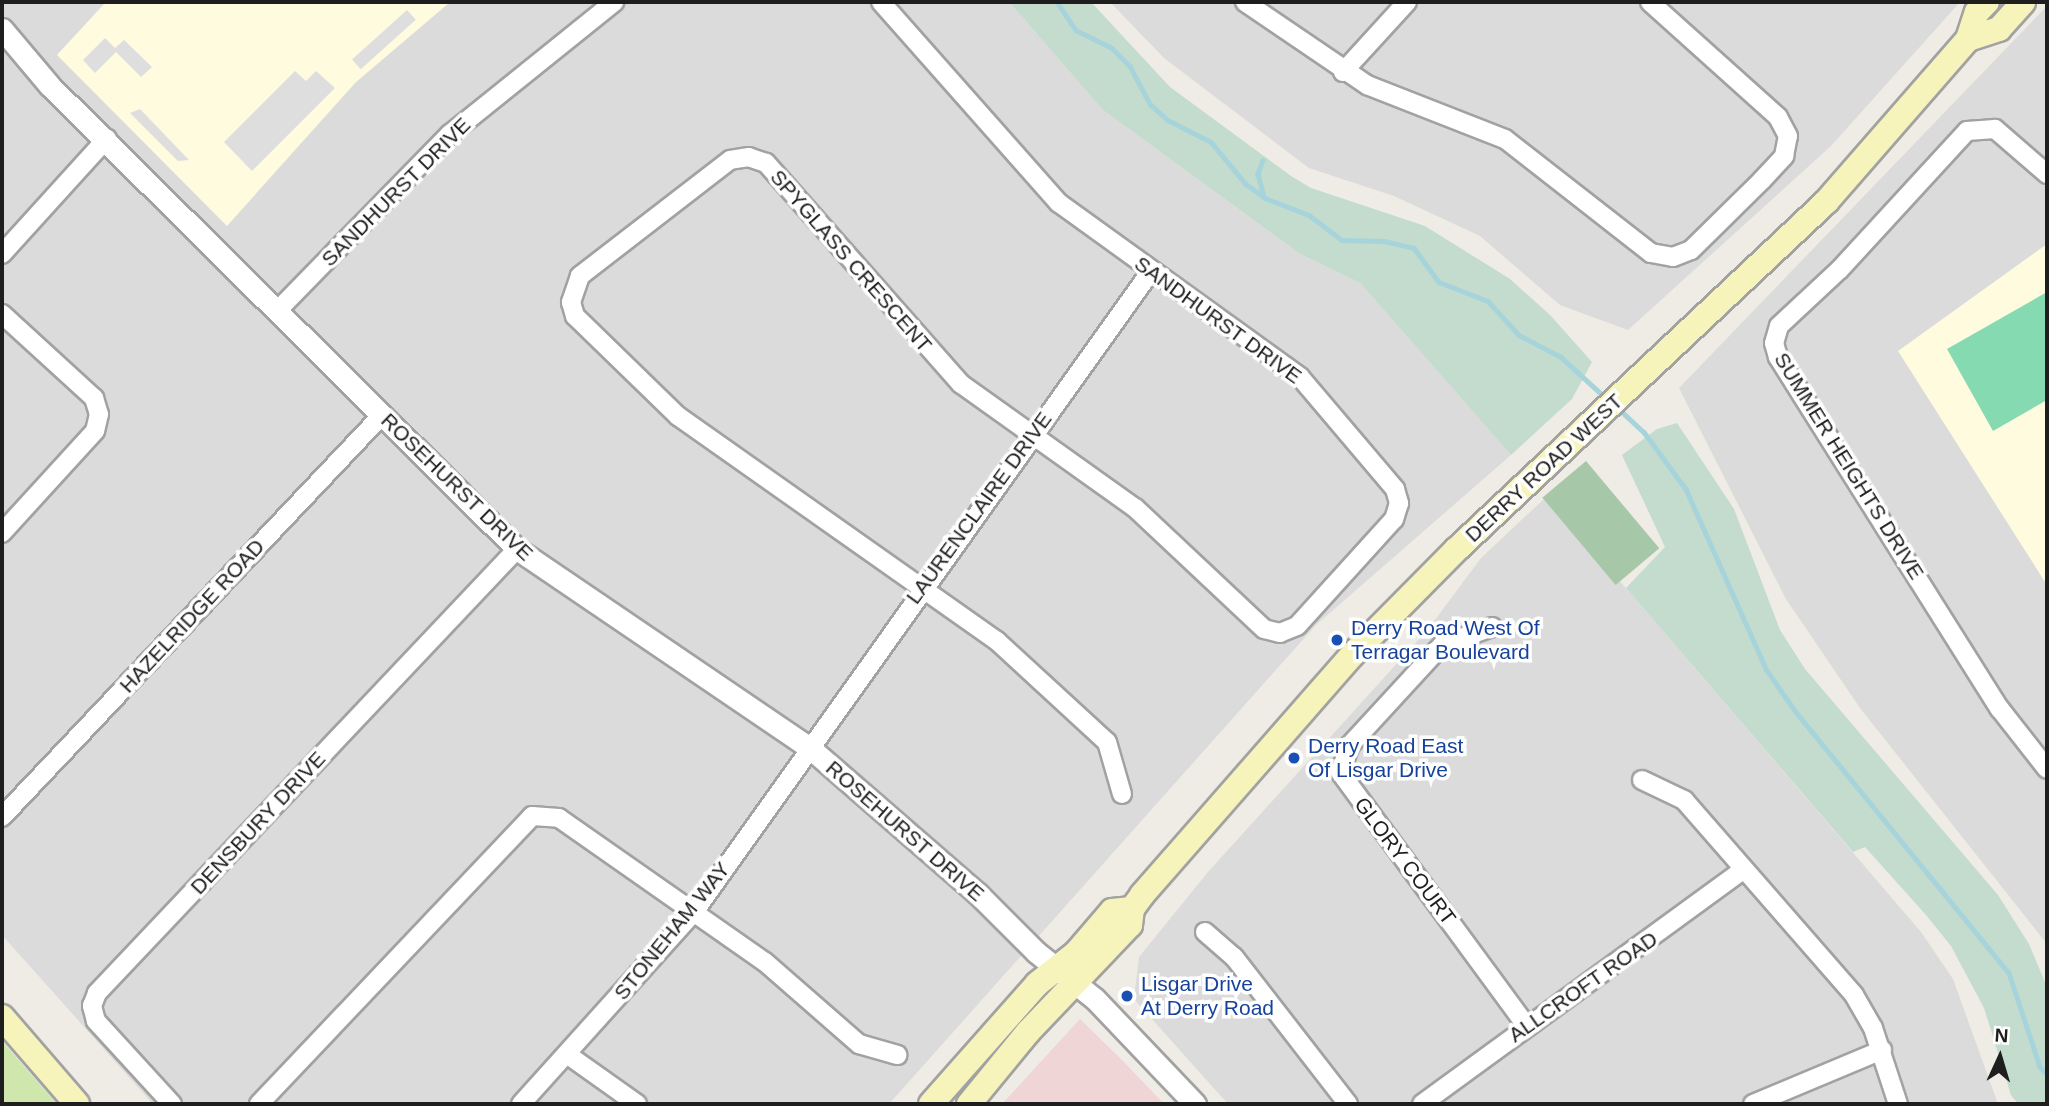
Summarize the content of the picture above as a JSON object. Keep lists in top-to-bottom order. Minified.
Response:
{"streets":{"main road":["DERRY ROAD WEST"],"street":["SANDHURST DRIVE","SPYGLASS CRESCENT","SUMMER HEIGHTS DRIVE","ROSEHURST DRIVE","LAURENCLAIRE DRIVE","HAZELRIDGE ROAD","DENSBURY DRIVE","GLORY COURT","STONEHAM WAY","ALLCROFT ROAD"]},"crossings":[["SANDHURST DRIVE","SPYGLASS CRESCENT"],["SANDHURST DRIVE","ROSEHURST DRIVE"],["SANDHURST DRIVE","LAURENCLAIRE DRIVE"],["SPYGLASS CRESCENT","LAURENCLAIRE DRIVE"],["DERRY ROAD WEST","ROSEHURST DRIVE"],["ROSEHURST DRIVE","LAURENCLAIRE DRIVE"],["ROSEHURST DRIVE","HAZELRIDGE ROAD"],["ROSEHURST DRIVE","DENSBURY DRIVE"],["ROSEHURST DRIVE","STONEHAM WAY"],["LAURENCLAIRE DRIVE","STONEHAM WAY"],["GLORY COURT","ALLCROFT ROAD"]],"places":["Derry Road West Of Terragar Boulevard","Derry Road East Of Lisgar Drive","Lisgar Drive At Derry Road"],"north":"top"}
